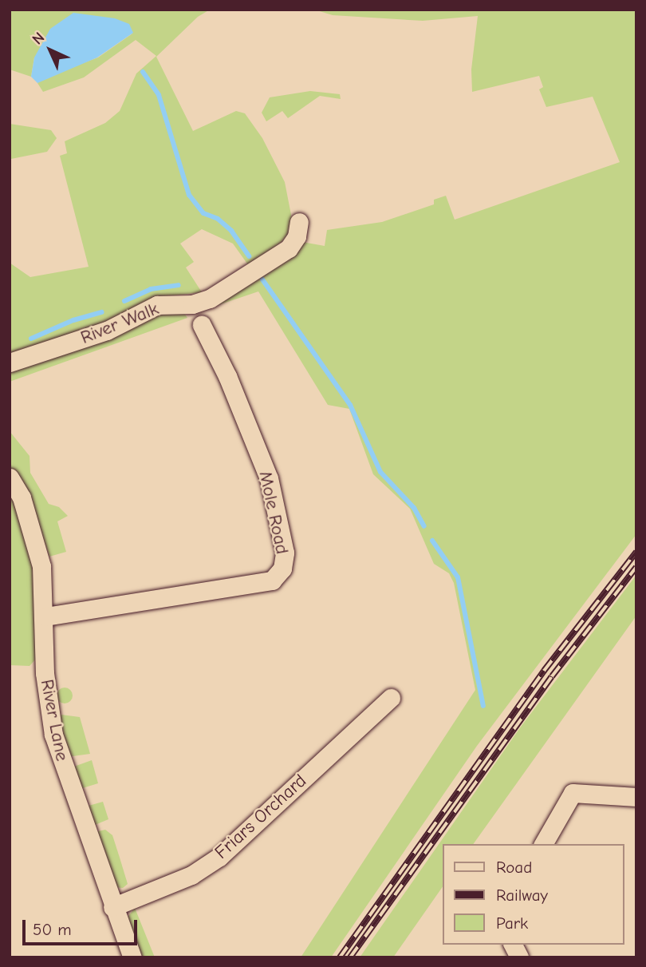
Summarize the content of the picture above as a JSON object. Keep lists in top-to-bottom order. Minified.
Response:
{"streets":{"street":["River Walk","Mole Road","River Lane","Friars Orchard"]},"crossings":[["Mole Road","River Lane"],["River Lane","Friars Orchard"]],"legend":["Road","Railway","Park"],"scale_bar":"50 m","north":"top left"}
